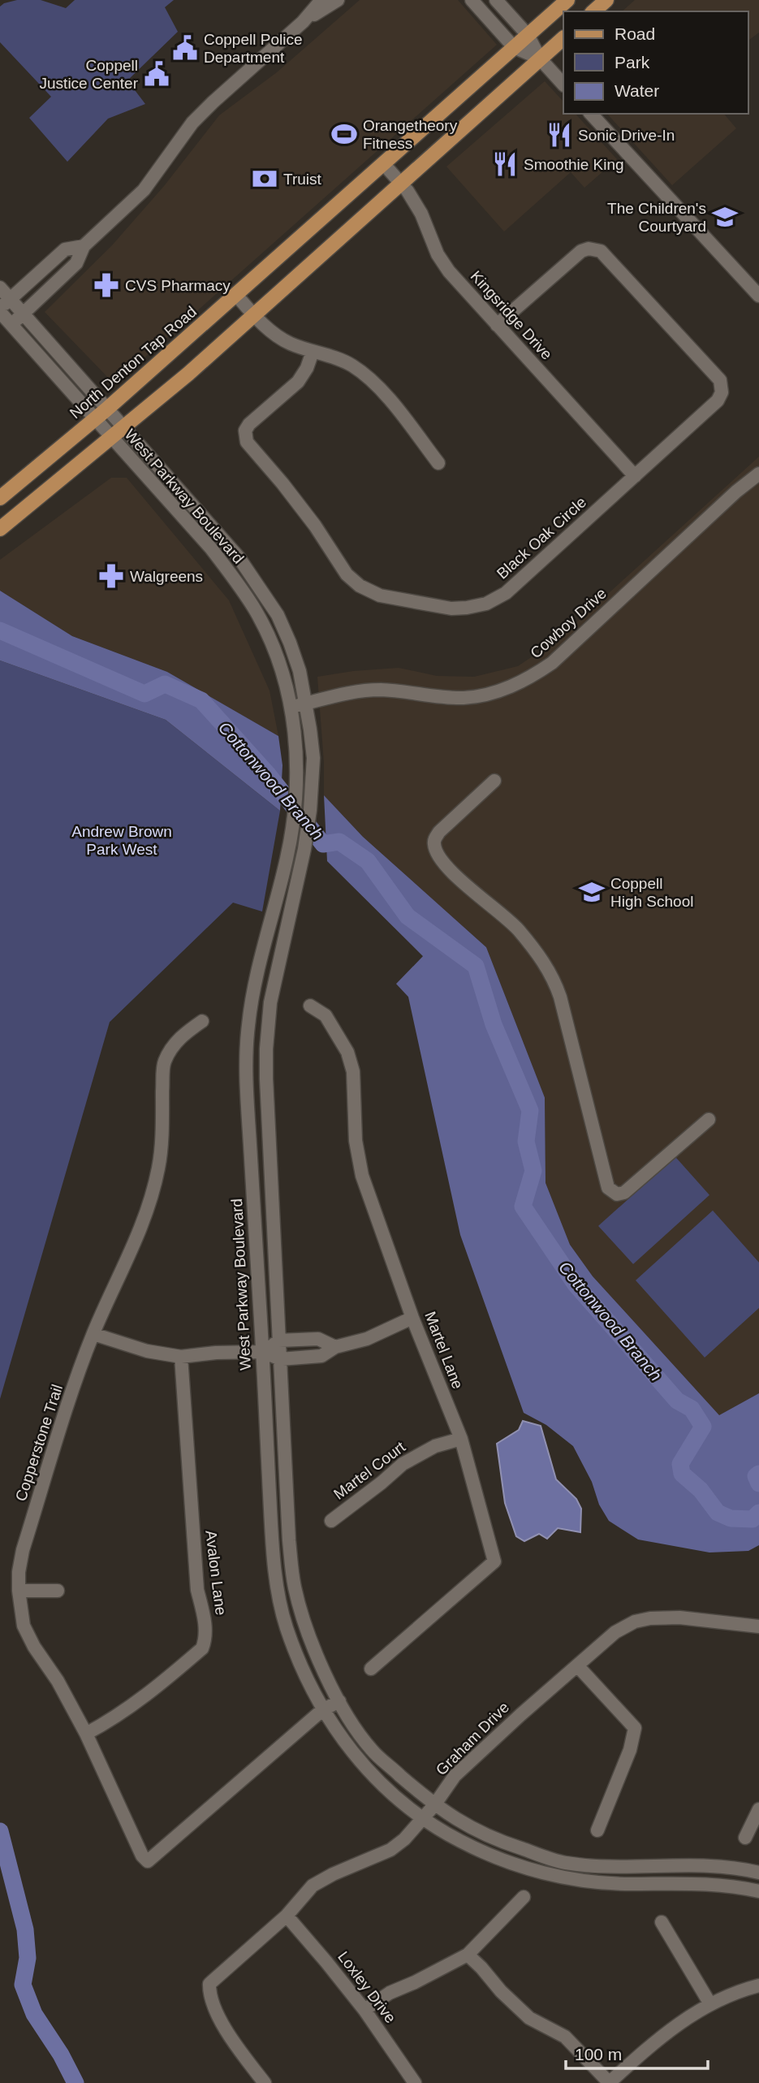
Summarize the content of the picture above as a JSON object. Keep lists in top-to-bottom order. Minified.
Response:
{"streets":{"main road":["North Denton Tap Road"],"street":["Kingsridge Drive","West Parkway Boulevard","Black Oak Circle","Cowboy Drive","Martel Lane","Copperstone Trail","Martel Court","Avalon Lane","Graham Drive","Loxley Drive"]},"crossings":[["Kingsridge Drive","North Denton Tap Road"],["Kingsridge Drive","Black Oak Circle"],["North Denton Tap Road","West Parkway Boulevard"],["West Parkway Boulevard","Cowboy Drive"],["West Parkway Boulevard","Copperstone Trail"],["West Parkway Boulevard","Graham Drive"],["Martel Lane","Martel Court"],["Copperstone Trail","Avalon Lane"],["Graham Drive","Loxley Drive"]],"water":["Cottonwood Branch"],"parks":["Andrew Brown Park West"],"places":{"public building":["Coppell Police Department","Coppell Justice Center"],"sports":["Orangetheory Fitness"],"restaurant":["Sonic Drive-In","Smoothie King"],"bank":["Truist"],"school or university":["The Children's Courtyard","Coppell High School"],"pharmacy":["CVS Pharmacy","Walgreens"]},"legend":["Road","Park","Water"],"scale_bar":"100 m"}
